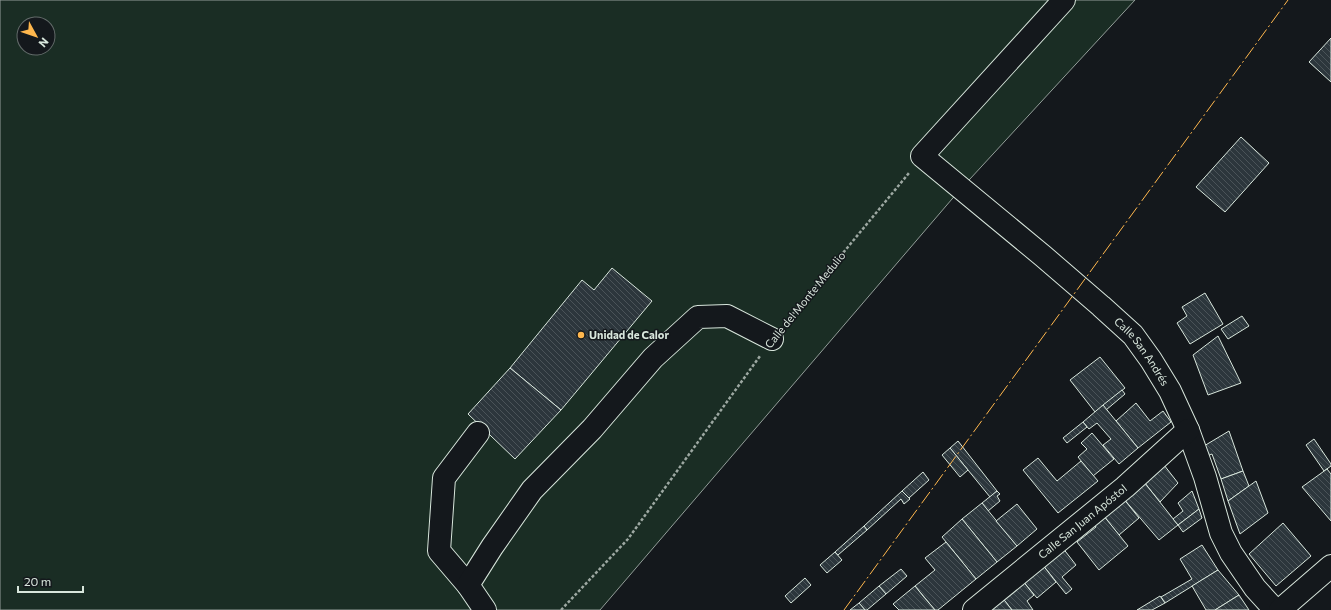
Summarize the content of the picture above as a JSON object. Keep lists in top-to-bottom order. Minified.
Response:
{"streets":{"street":["Calle San Andrés","Calle San Juan Apóstol"],"path":["Calle del Monte Medulio"]},"crossings":[["Calle del Monte Medulio","Calle San Andrés"],["Calle San Andrés","Calle San Juan Apóstol"]],"places":["Unidad de Calor"],"scale_bar":"20 m","north":"bottom right"}
